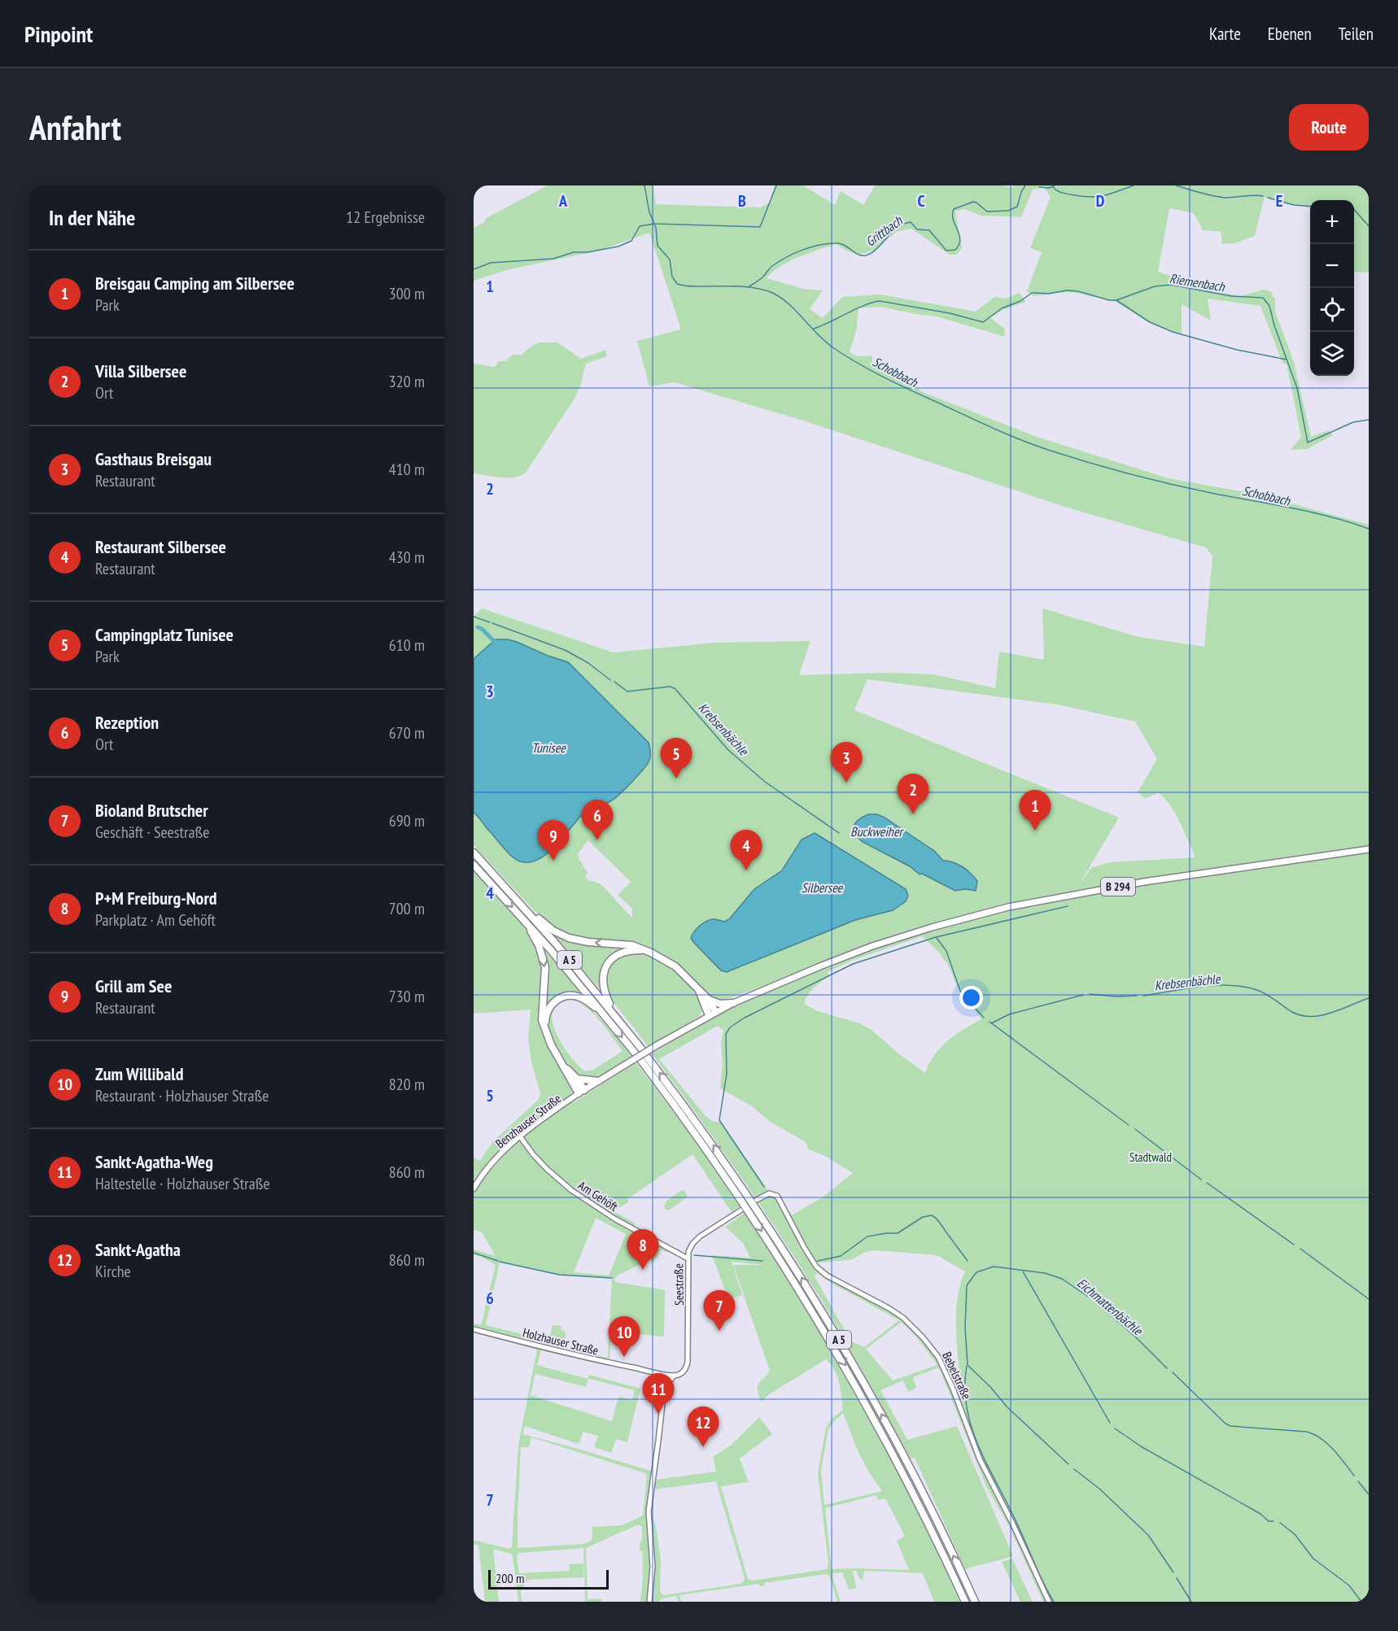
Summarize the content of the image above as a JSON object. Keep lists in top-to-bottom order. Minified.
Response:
{"streets":{"highway":["A 5"],"main road":["B 294","Benzhauser Straße"],"street":["Am Gehöft","Seestraße","Holzhauser Straße","Bebelstraße"]},"crossings":[["B 294","Benzhauser Straße"],["Benzhauser Straße","Am Gehöft"],["Am Gehöft","Seestraße"]],"water":["Grittbach","Riemenbach","Schobbach","Krebsenbächle","Tunisee","Buckweiher","Silbersee","Eichmattenbächle"],"parks":["Stadtwald"],"scale_bar":"200 m","page":{"header":"Pinpoint","nav":["Karte","Ebenen","Teilen"],"buttons":"Route","title":"Anfahrt","heading":["In der Nähe","12 Ergebnisse"],"map_buttons":["+","−"],"list":[{"mark":"1","name":"Breisgau Camping am Silbersee","note":"Park","value":"300 m"},{"mark":"2","name":"Villa Silbersee","note":"Ort","value":"320 m"},{"mark":"3","name":"Gasthaus Breisgau","note":"Restaurant","value":"410 m"},{"mark":"4","name":"Restaurant Silbersee","note":"Restaurant","value":"430 m"},{"mark":"5","name":"Campingplatz Tunisee","note":"Park","value":"610 m"},{"mark":"6","name":"Rezeption","note":"Ort","value":"670 m"},{"mark":"7","name":"Bioland Brutscher","note":"Geschäft · Seestraße","value":"690 m"},{"mark":"8","name":"P+M Freiburg-Nord","note":"Parkplatz · Am Gehöft","value":"700 m"},{"mark":"9","name":"Grill am See","note":"Restaurant","value":"730 m"},{"mark":"10","name":"Zum Willibald","note":"Restaurant · Holzhauser Straße","value":"820 m"},{"mark":"11","name":"Sankt-Agatha-Weg","note":"Haltestelle · Holzhauser Straße","value":"860 m"},{"mark":"12","name":"Sankt-Agatha","note":"Kirche","value":"860 m"}],"pins":["5","3","2","1","6","9","4","8","7","10","11","12"],"scale":"200 m"},"grid":{"columns":["A","B","C","D","E"],"rows":["1","2","3","4","5","6","7"]}}
